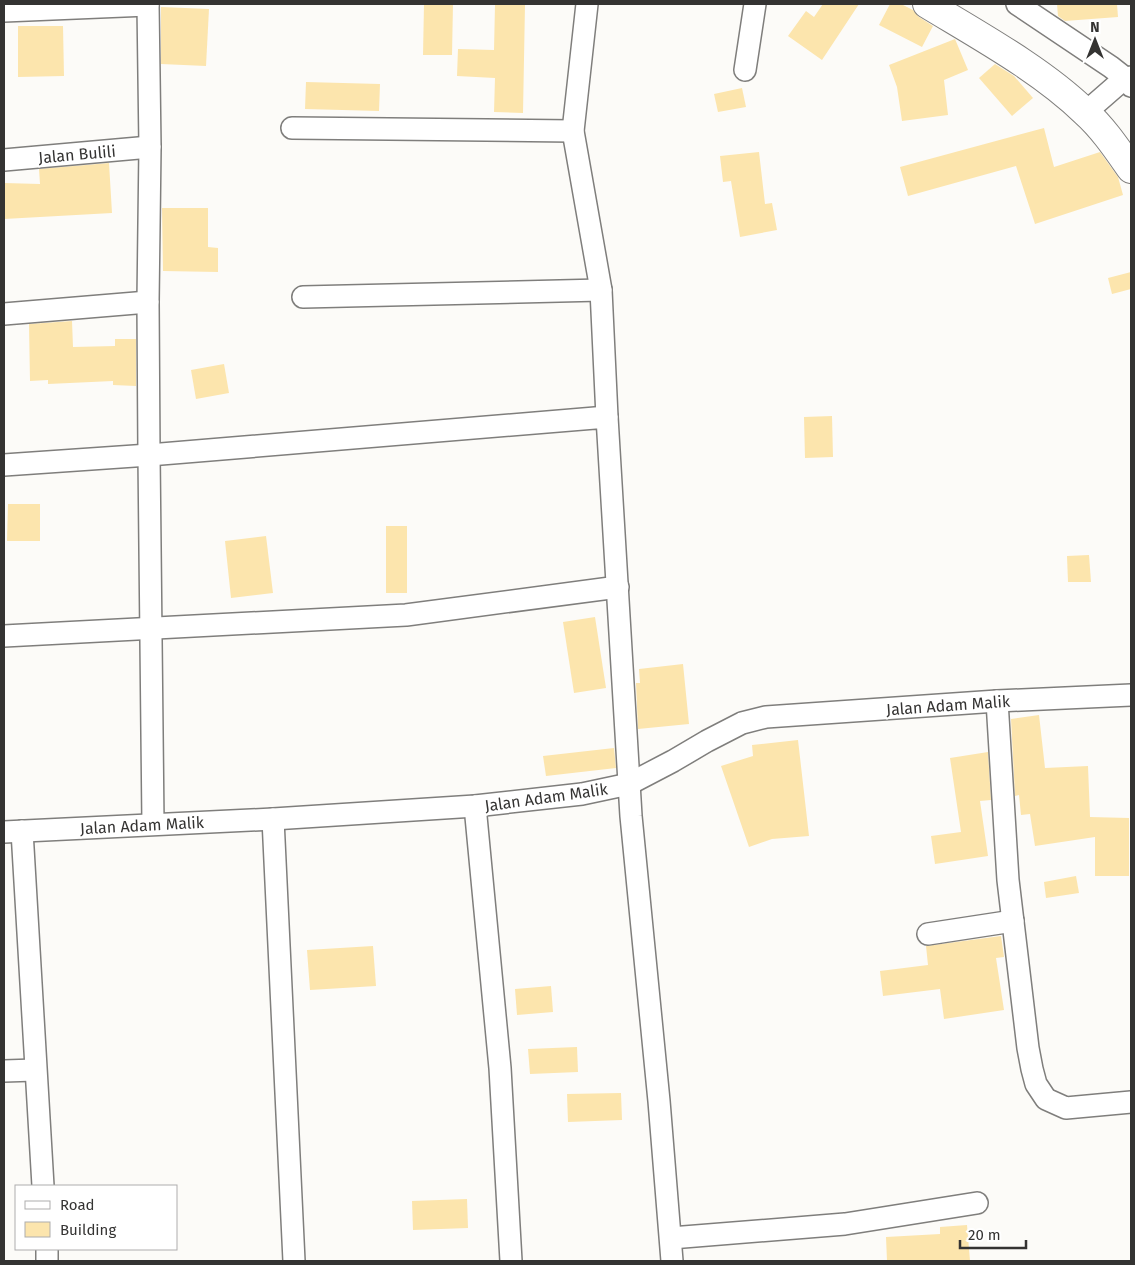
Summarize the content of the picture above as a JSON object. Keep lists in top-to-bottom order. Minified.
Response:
{"streets":{"street":["Jalan Bulili","Jalan Adam Malik"]},"legend":["Road","Building"],"scale_bar":"20 m","north":"top"}
